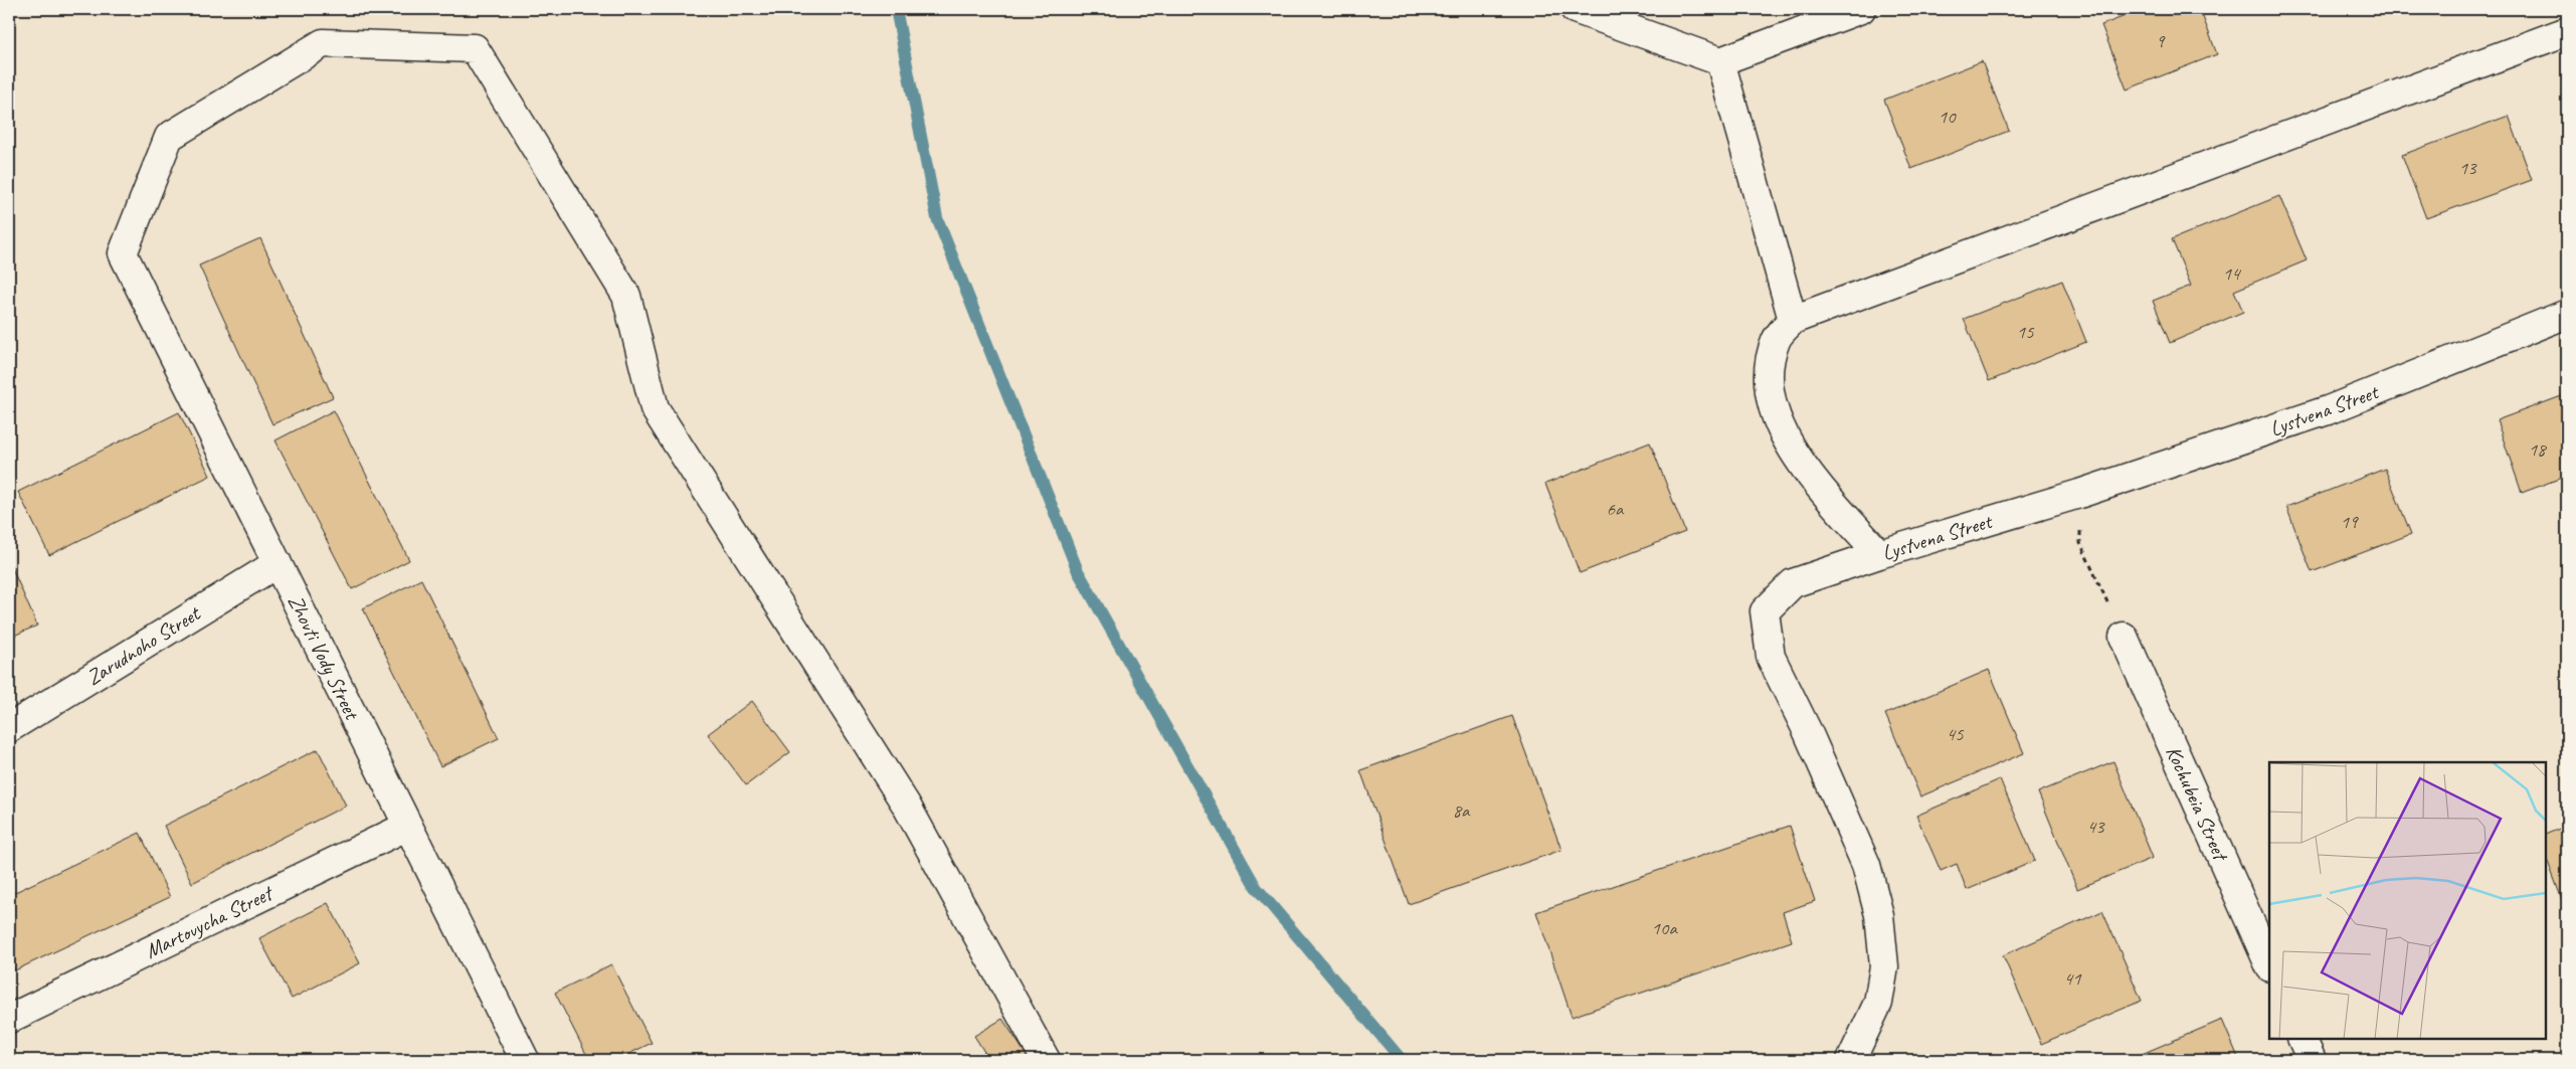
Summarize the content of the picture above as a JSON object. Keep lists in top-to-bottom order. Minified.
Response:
{"streets":{"street":["Lystvena Street","Zarudnoho Street","Zhovti Vody Street","Kochubeia Street","Martovycha Street"]},"crossings":[["Zarudnoho Street","Zhovti Vody Street"],["Zhovti Vody Street","Martovycha Street"]],"house_numbers":["9","10","13","14","15","18","6а","19","45","8а","43","10а","41"]}
